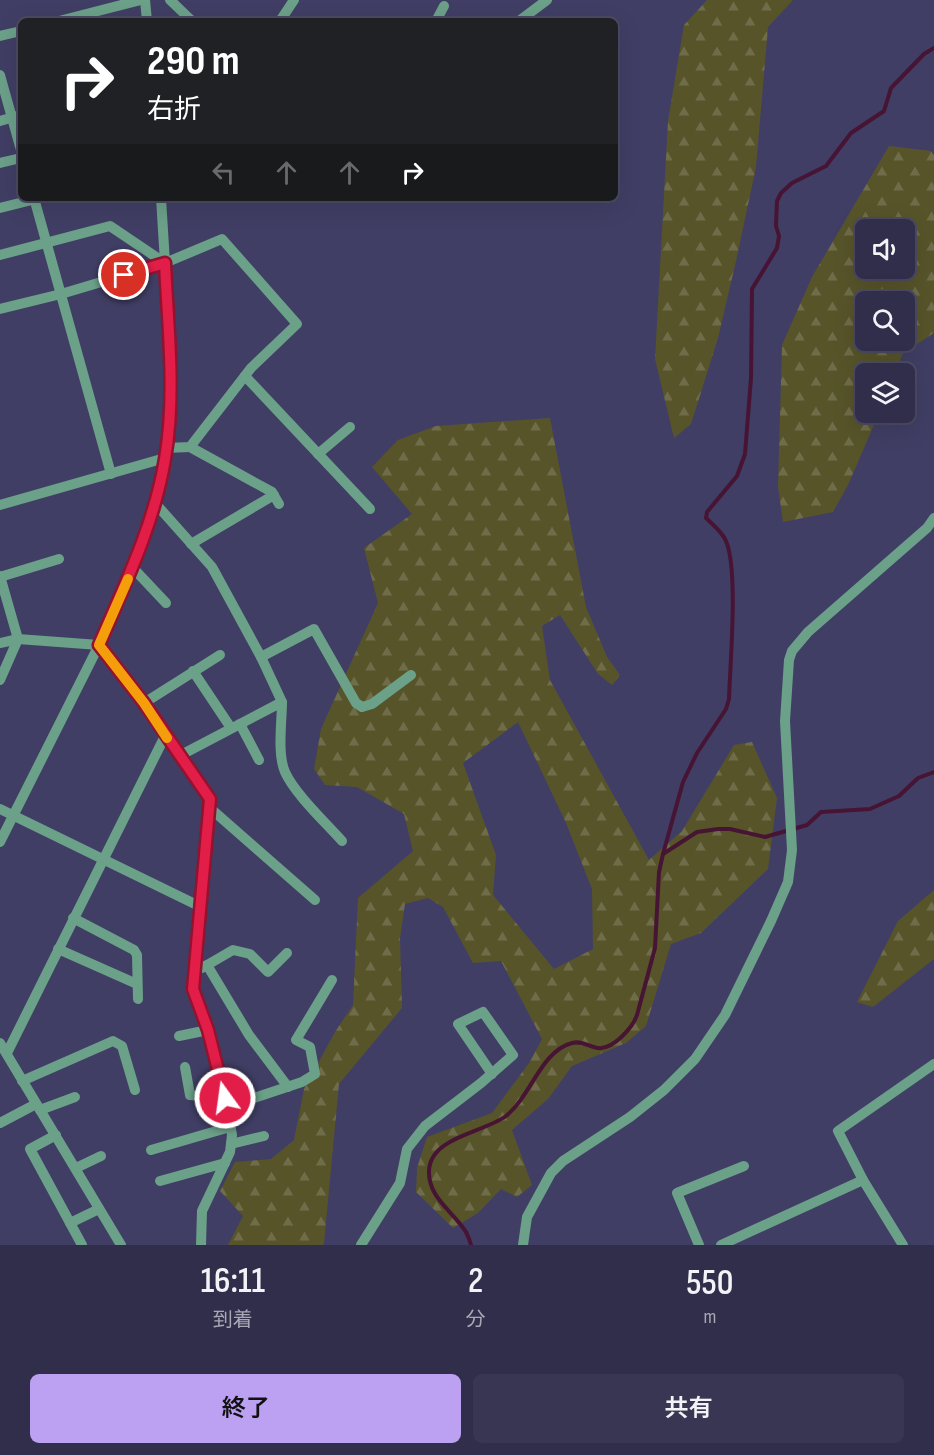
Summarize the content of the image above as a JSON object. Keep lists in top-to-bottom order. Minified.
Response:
{"page":{"turn":["290 m","右折"],"eta":["16:11","到着","2","分","550","m"],"buttons":["終了","共有"]}}
